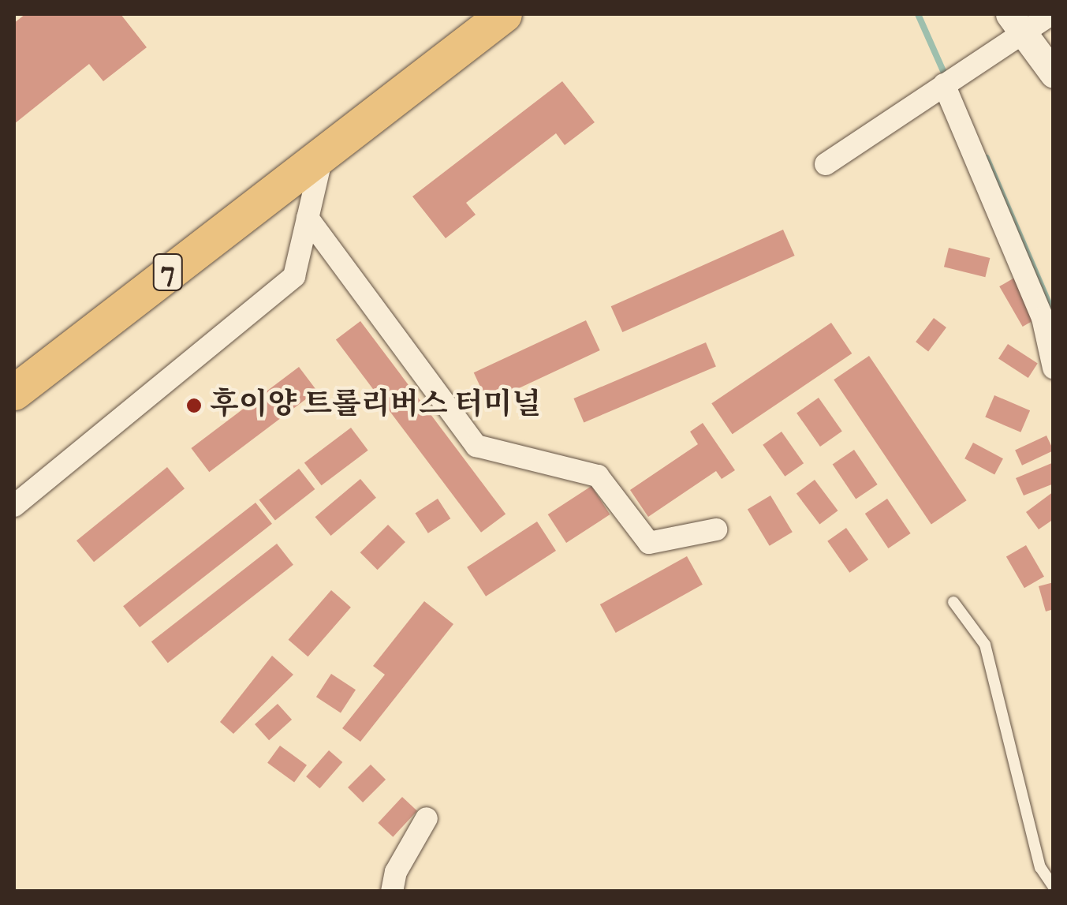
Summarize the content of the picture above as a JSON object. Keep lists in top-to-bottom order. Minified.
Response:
{"streets":{"highway":["7"]},"places":["후이양 트롤리버스 터미널"]}
